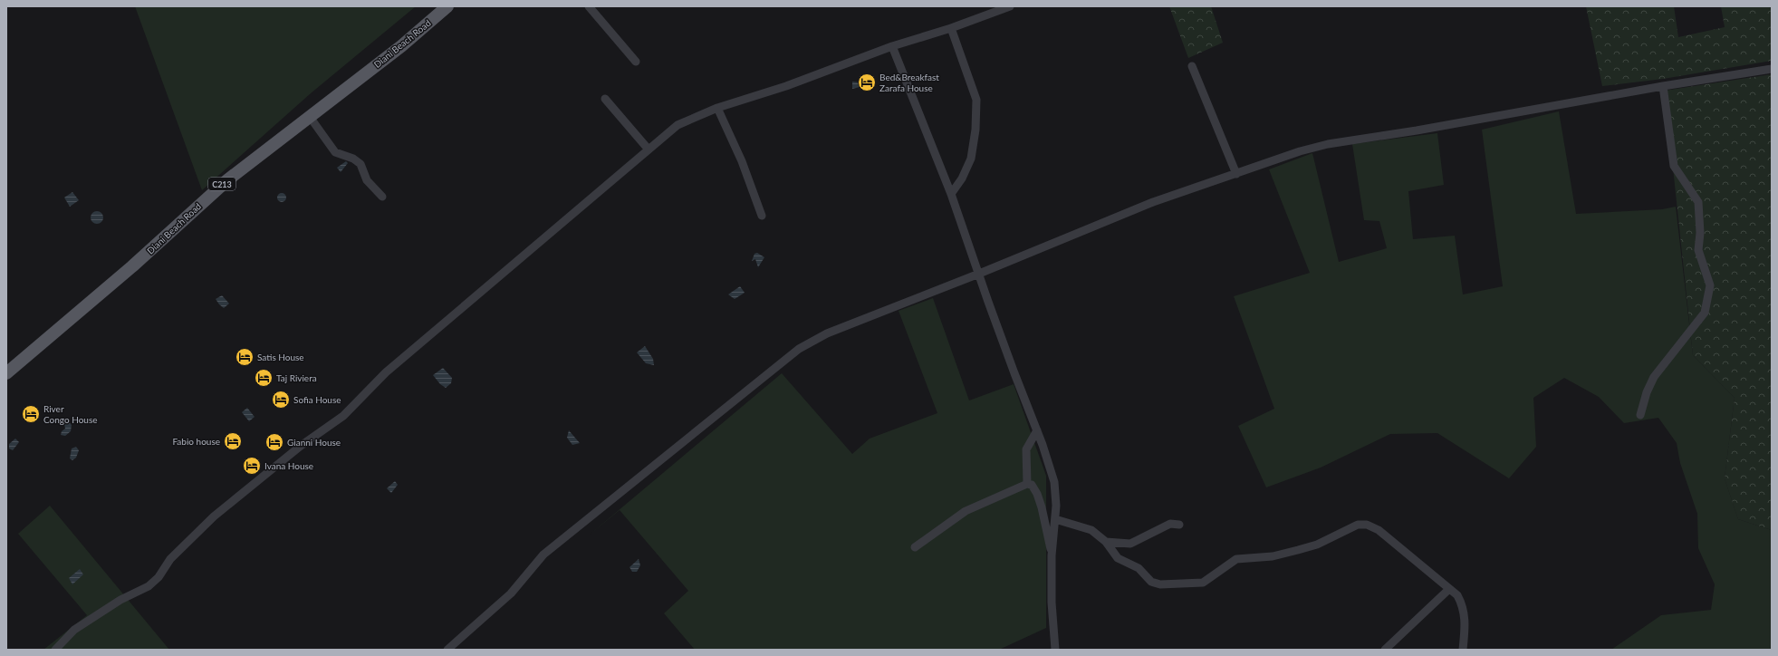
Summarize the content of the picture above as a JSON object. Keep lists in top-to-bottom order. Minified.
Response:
{"streets":{"main road":["Diani Beach Road","C213"]},"places":{"hotel":["Bed&Breakfast Zarafa House","Satis House","Taj Riviera","Sofia House","River Congo House","Fabio house","Gianni House","Ivana House"]}}
